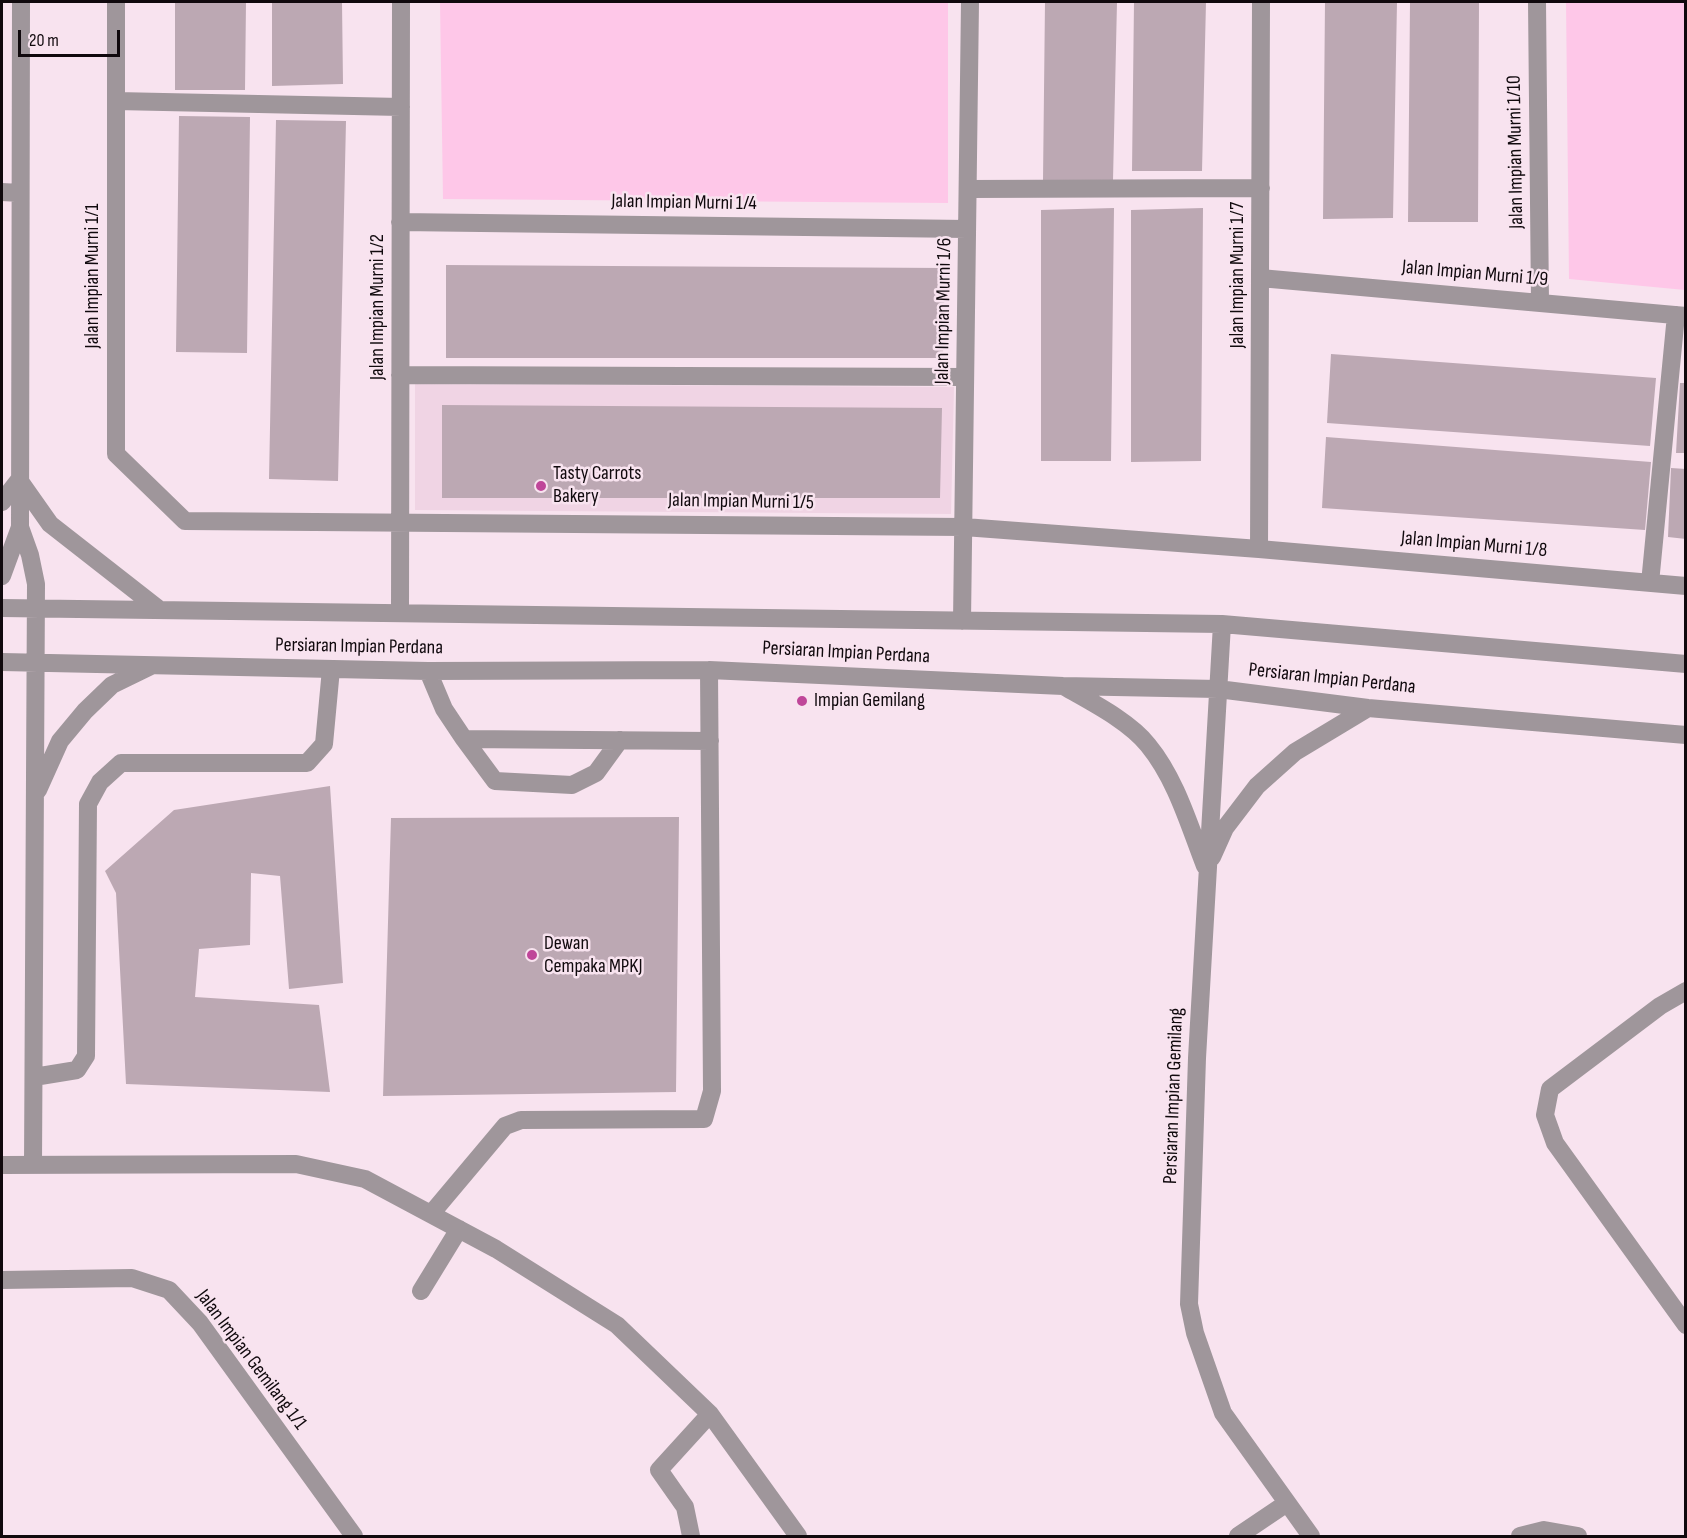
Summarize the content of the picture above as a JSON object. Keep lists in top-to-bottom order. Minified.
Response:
{"streets":{"street":["Jalan Impian Murni 1/10","Jalan Impian Murni 1/4","Jalan Impian Murni 1/9","Jalan Impian Murni 1/7","Jalan Impian Murni 1/1","Jalan Impian Murni 1/2","Jalan Impian Murni 1/6","Jalan Impian Murni 1/5","Jalan Impian Murni 1/8","Persiaran Impian Perdana","Persiaran Impian Gemilang","Jalan Impian Gemilang 1/1"]},"crossings":[["Jalan Impian Murni 1/10","Jalan Impian Murni 1/9"],["Jalan Impian Murni 1/4","Jalan Impian Murni 1/2"],["Jalan Impian Murni 1/4","Jalan Impian Murni 1/6"],["Jalan Impian Murni 1/9","Jalan Impian Murni 1/7"],["Jalan Impian Murni 1/7","Jalan Impian Murni 1/5"],["Jalan Impian Murni 1/7","Jalan Impian Murni 1/8"],["Jalan Impian Murni 1/1","Jalan Impian Murni 1/5"],["Jalan Impian Murni 1/2","Jalan Impian Murni 1/5"],["Jalan Impian Murni 1/2","Persiaran Impian Perdana"],["Jalan Impian Murni 1/6","Jalan Impian Murni 1/5"],["Jalan Impian Murni 1/6","Persiaran Impian Perdana"],["Jalan Impian Murni 1/5","Jalan Impian Murni 1/8"],["Persiaran Impian Perdana","Persiaran Impian Gemilang"]],"places":["Tasty Carrots Bakery","Impian Gemilang","Dewan Cempaka MPKJ"],"scale_bar":"20 m"}
